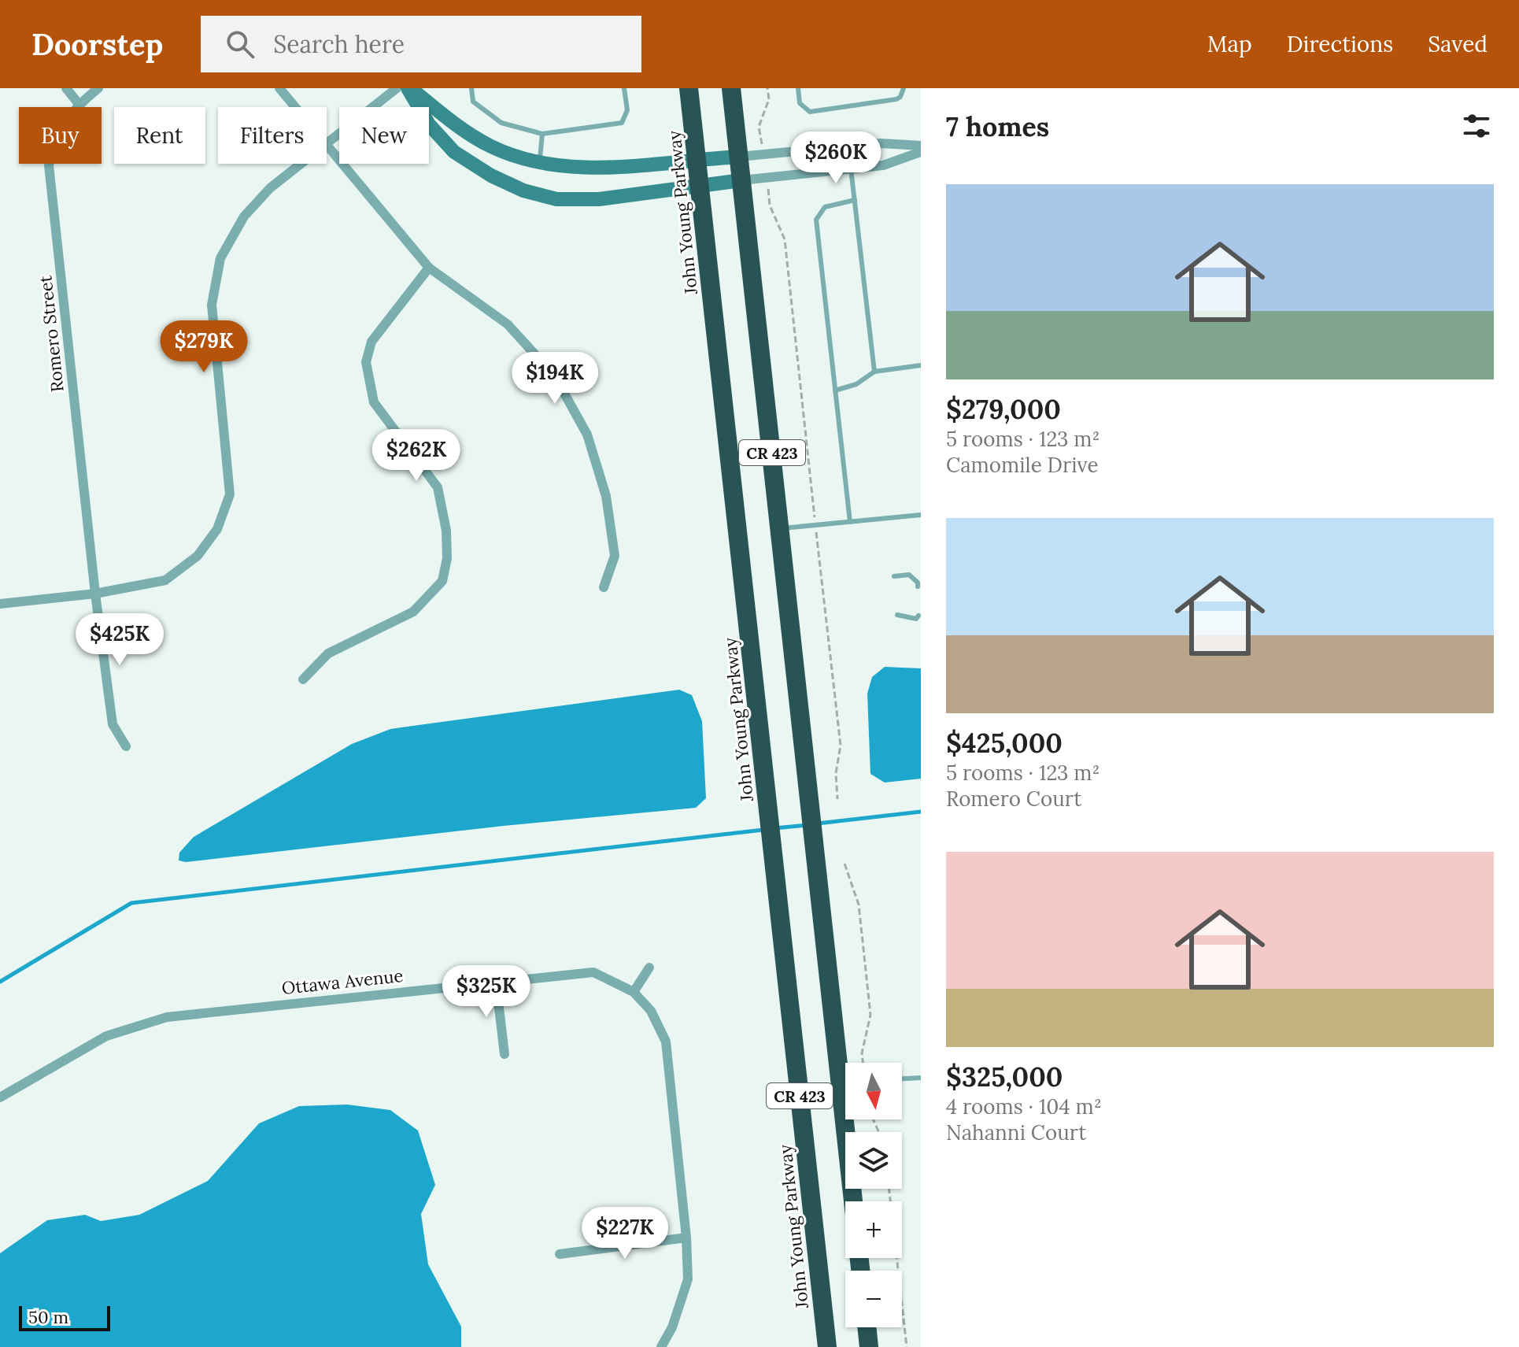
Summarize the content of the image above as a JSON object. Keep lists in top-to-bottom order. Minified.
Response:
{"streets":{"highway":["John Young Parkway","CR 423"],"street":["Romero Street","Ottawa Avenue"]},"scale_bar":"50 m","north":"bottom","page":{"header":"Doorstep","search":"Search here","nav":["Map","Directions","Saved"],"heading":"7 homes","chip":["Buy","Rent","Filters","New"],"price":["$260K","$279K","$194K","$262K","$425K","$325K","$227K"],"list":[{"name":"$279,000","note":"5 rooms · 123 m² · Camomile Drive"},{"name":"$425,000","note":"5 rooms · 123 m² · Romero Court"},{"name":"$325,000","note":"4 rooms · 104 m² · Nahanni Court"}],"map_buttons":["+","−"],"scale":"50 m"}}
